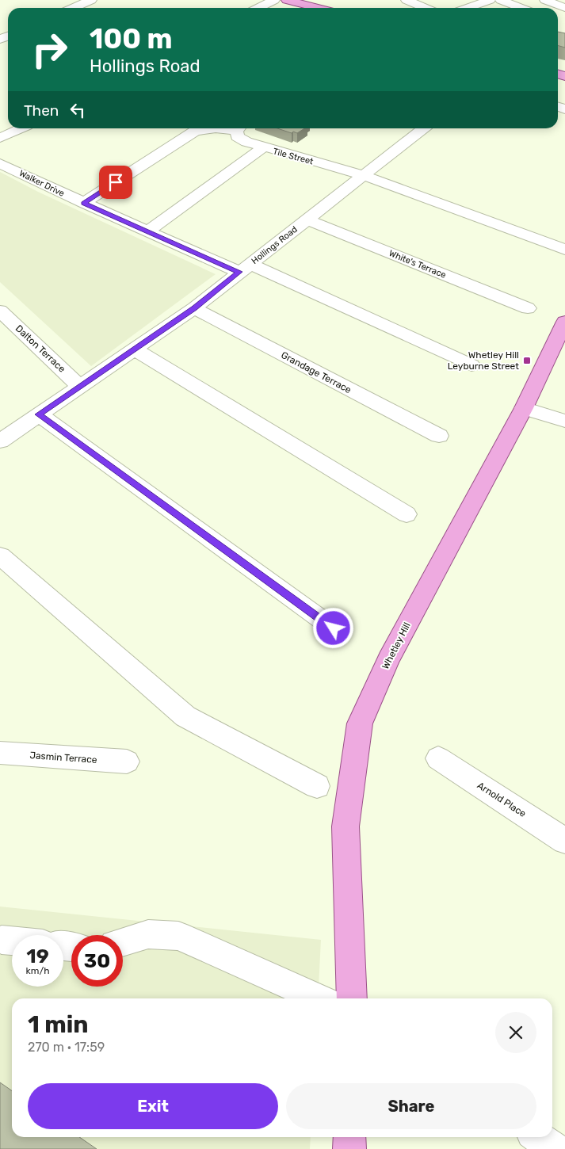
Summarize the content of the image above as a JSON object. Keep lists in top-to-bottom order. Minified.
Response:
{"streets":{"main road":["Whetley Hill"],"street":["Tile Street","Walker Drive","Hollings Road","White's Terrace","Dalton Terrace","Grandage Terrace","Jasmin Terrace","Arnold Place"]},"crossings":[["Tile Street","Hollings Road"],["Walker Drive","Hollings Road"],["Hollings Road","White's Terrace"],["Hollings Road","Dalton Terrace"],["Hollings Road","Grandage Terrace"]],"places":{"transit":["Whetley Hill Leyburne Street"]},"page":{"turn":["100 m","Hollings Road"],"then":"Then","speed":"19 km/h","limit":"30","heading":["1 min","270 m · 17:59"],"buttons":["Exit","Share"]}}
